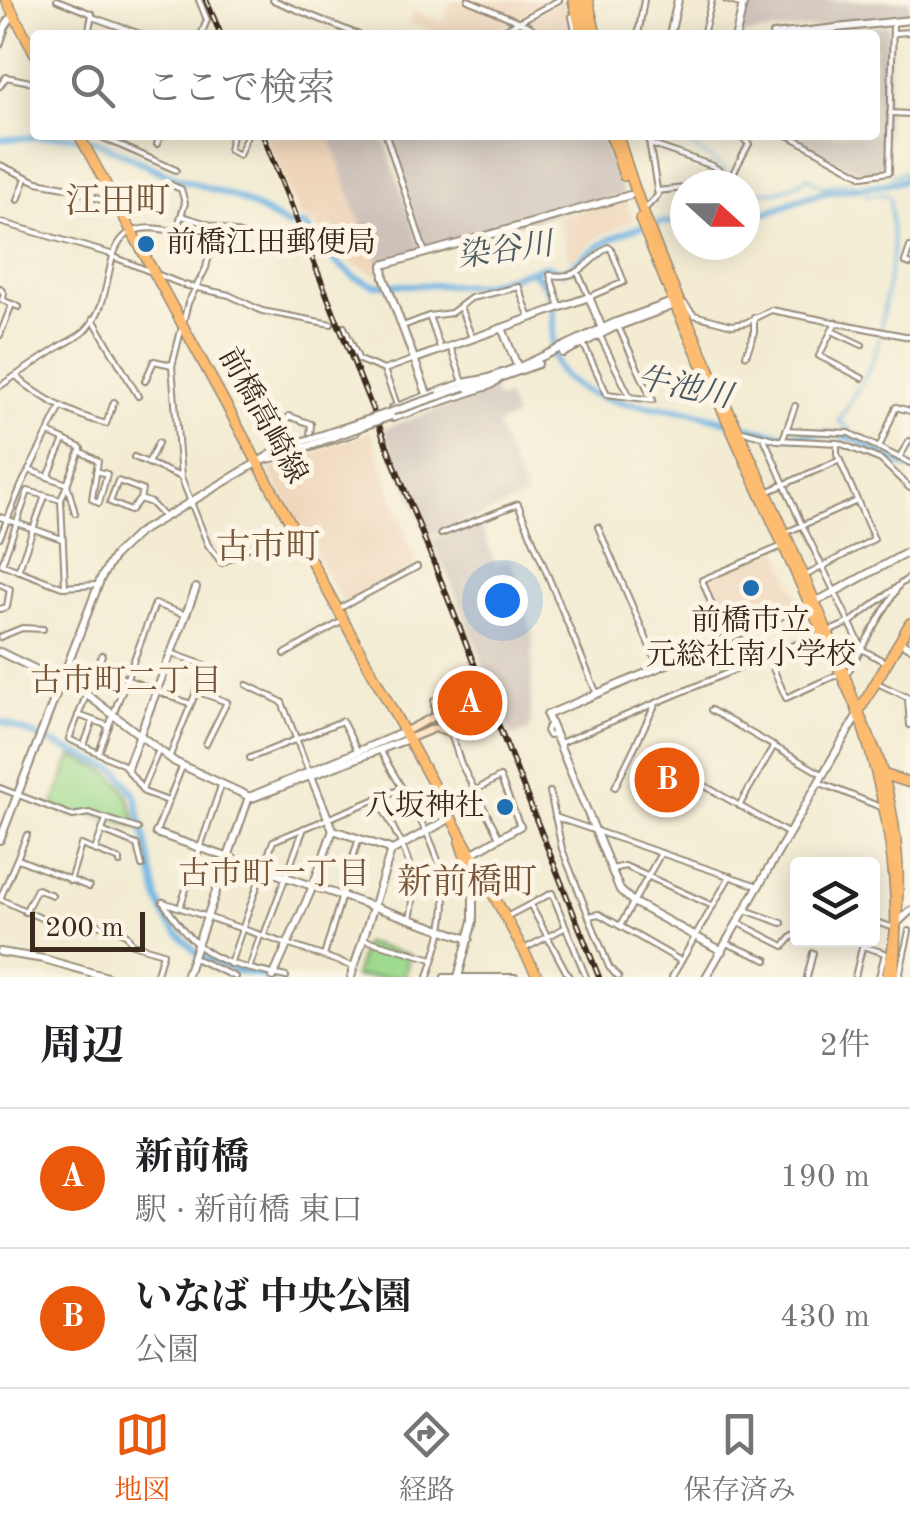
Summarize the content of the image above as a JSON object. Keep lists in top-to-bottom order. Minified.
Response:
{"streets":{"main road":["前橋高崎線"]},"districts":["江田町","古市町","古市町二丁目","古市町一丁目","新前橋町"],"water":["染谷川","牛池川"],"places":["前橋江田郵便局","前橋市立 元総社南小学校","八坂神社"],"scale_bar":"200 m","north":"right","page":{"search":"ここで検索","pins":["A","B"],"scale":"200 m","heading":["周辺","2件"],"list":[{"mark":"A","name":"新前橋","note":"駅 · 新前橋 東口","value":"190 m"},{"mark":"B","name":"いなば 中央公園","note":"公園","value":"430 m"}],"nav":["地図","経路","保存済み"]}}
